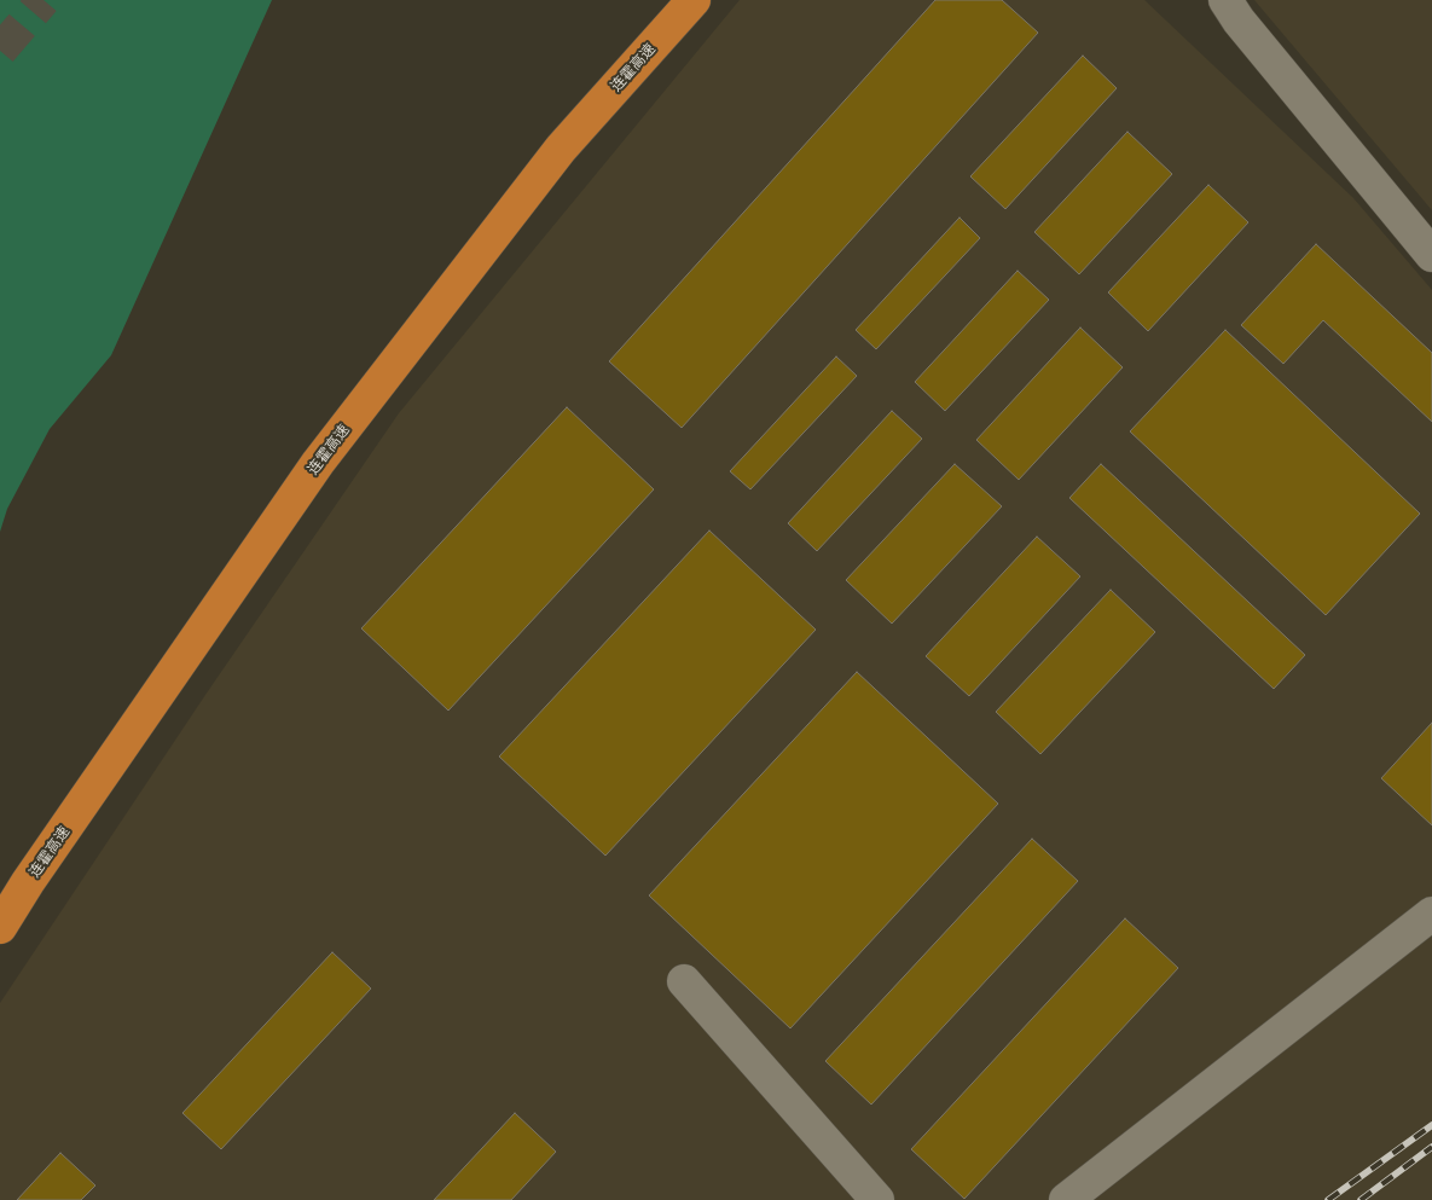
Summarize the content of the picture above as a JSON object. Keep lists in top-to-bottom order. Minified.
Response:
{"streets":{"highway":["连霍高速"]}}
